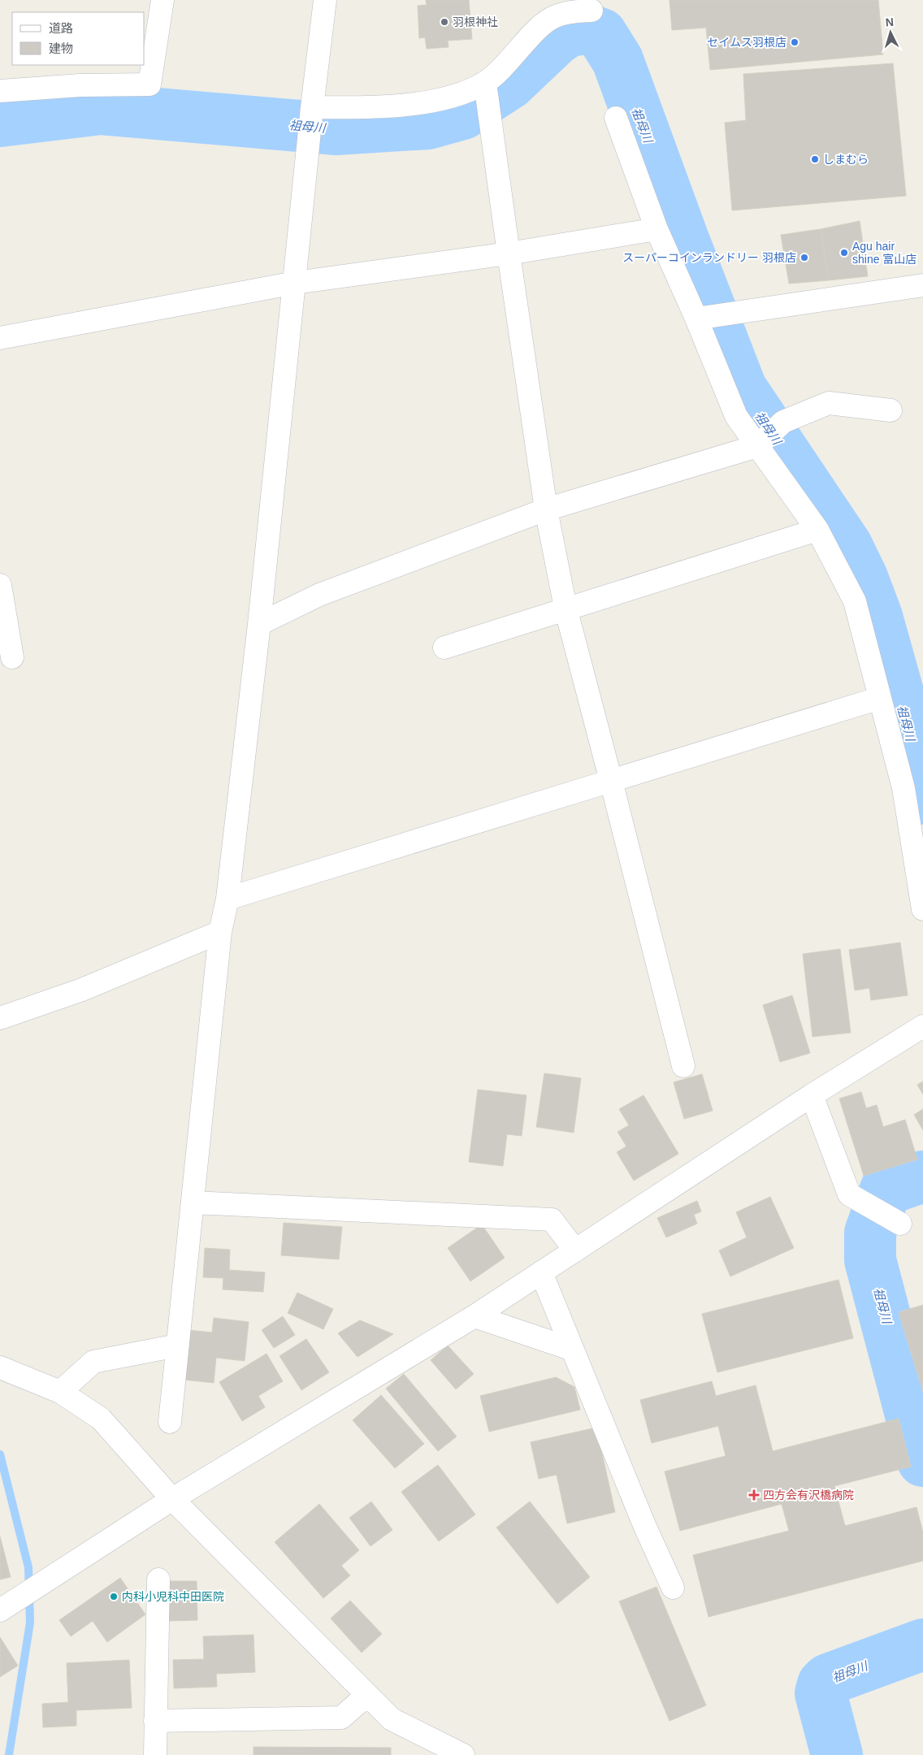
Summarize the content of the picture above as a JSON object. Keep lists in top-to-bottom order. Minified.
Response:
{"water":["祖母川"],"places":{"other":["羽根神社","セイムス羽根店","しまむら","Agu hair shine 富山店","スーパーコインランドリー 羽根店","内科小児科中田医院"],"health":["四方会有沢橋病院"]},"legend":["道路","建物"],"north":"top"}
